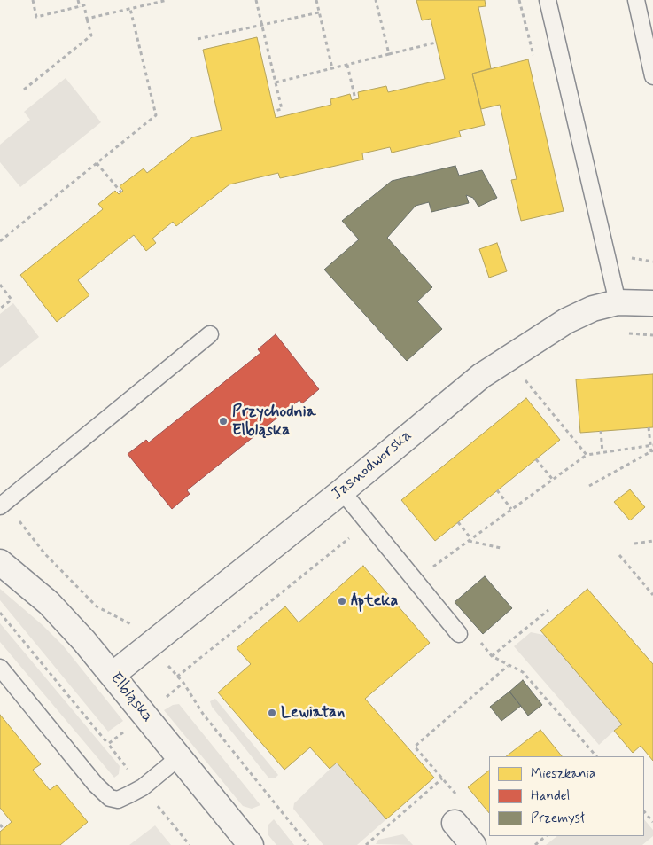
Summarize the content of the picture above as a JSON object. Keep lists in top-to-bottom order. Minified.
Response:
{"streets":{"street":["Jasnodworska","Elbląska"]},"crossings":[["Jasnodworska","Elbląska"]],"places":["Przychodnia Elbląska","Apteka","Lewiatan"],"legend":["Mieszkania","Handel","Przemysł"]}
